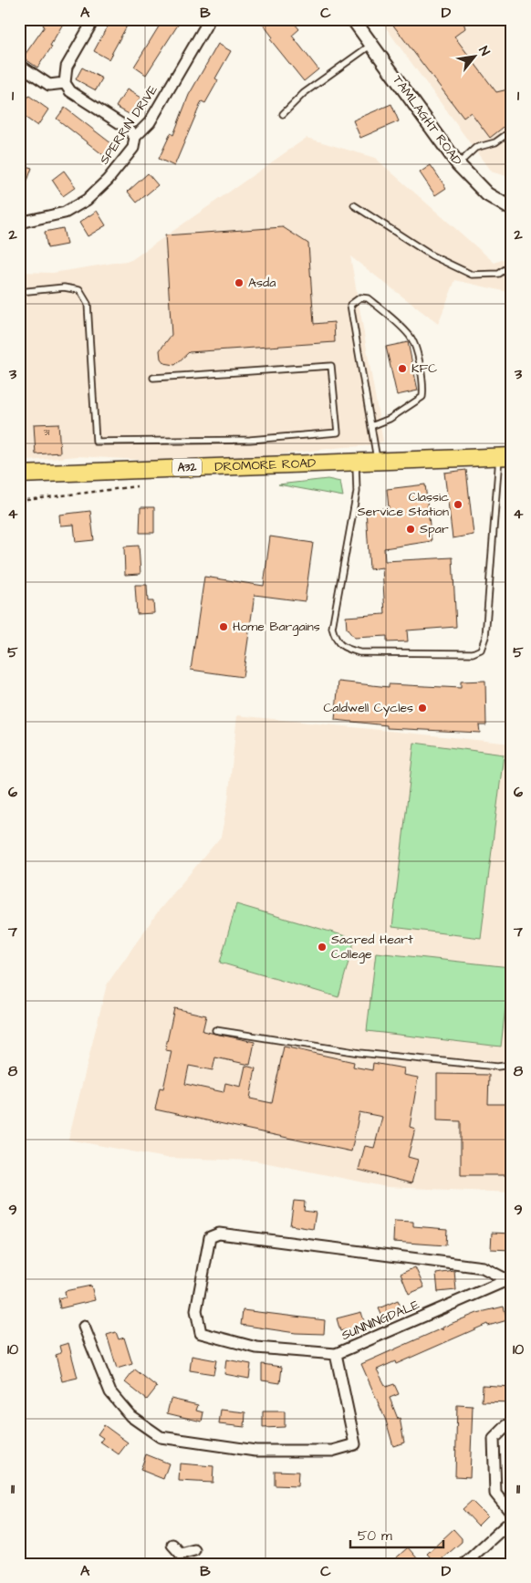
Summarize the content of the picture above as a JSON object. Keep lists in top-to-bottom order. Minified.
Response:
{"streets":{"highway":["DROMORE ROAD","A32"],"street":["TAMLAGHT ROAD","SPERRIN DRIVE","SUNNINGDALE"]},"places":["Asda","KFC","Classic Service Station","Spar","Home Bargains","Caldwell Cycles","Sacred Heart College"],"house_numbers":["31"],"scale_bar":"50 m","north":"top right","grid":{"columns":["A","B","C","D"],"rows":["1","2","3","4","5","6","7","8","9","10","11"]}}
